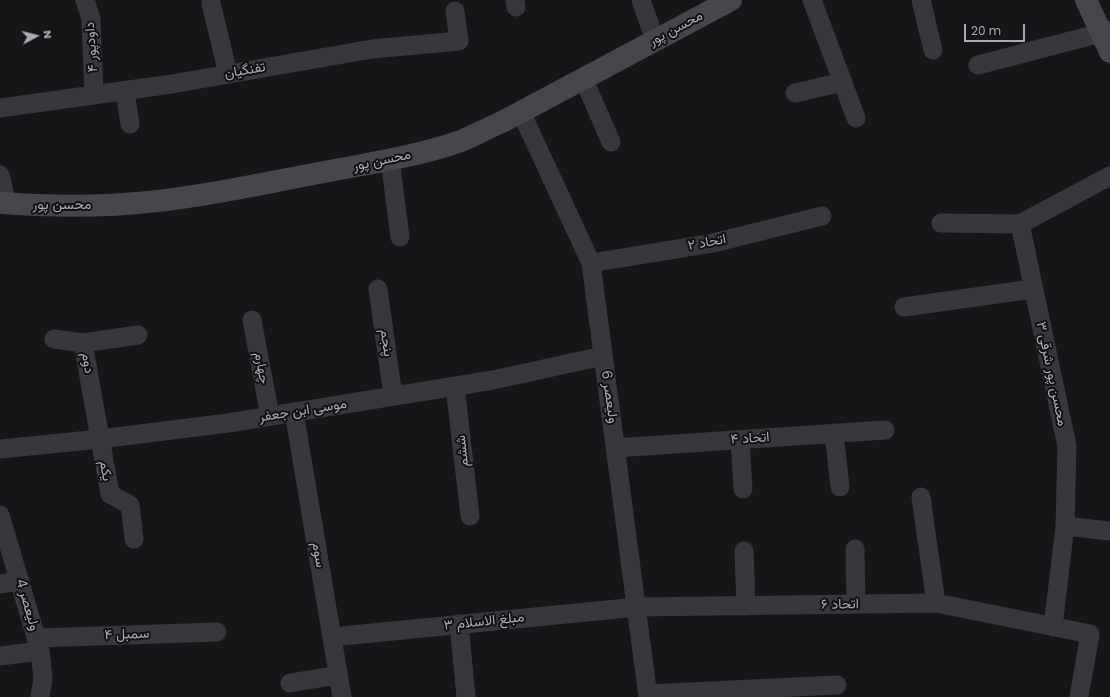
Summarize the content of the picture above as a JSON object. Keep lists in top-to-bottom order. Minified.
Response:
{"streets":{"main road":["محسن پور"],"street":["داودپور ۴","تفنگیان","اتحاد ۲","پنجم","دوم","چهارم","محسن پور شرقی ۳","ولیعصر 6","موسی ابن جعفر","اتحاد ۴","ششم","یکم","سوم","ولیعصر 4","اتحاد ۶","مبلغ الاسلام ۳","سمبل ۴"]},"crossings":[["محسن پور","ولیعصر 6"],["داودپور ۴","تفنگیان"],["اتحاد ۲","ولیعصر 6"],["پنجم","موسی ابن جعفر"],["دوم","موسی ابن جعفر"],["دوم","یکم"],["چهارم","موسی ابن جعفر"],["محسن پور شرقی ۳","اتحاد ۶"],["ولیعصر 6","موسی ابن جعفر"],["ولیعصر 6","اتحاد ۴"],["ولیعصر 6","اتحاد ۶"],["ولیعصر 6","مبلغ الاسلام ۳"],["موسی ابن جعفر","ششم"],["موسی ابن جعفر","یکم"],["موسی ابن جعفر","سوم"],["سوم","مبلغ الاسلام ۳"],["ولیعصر 4","سمبل ۴"],["اتحاد ۶","مبلغ الاسلام ۳"]],"scale_bar":"20 m","north":"right"}
